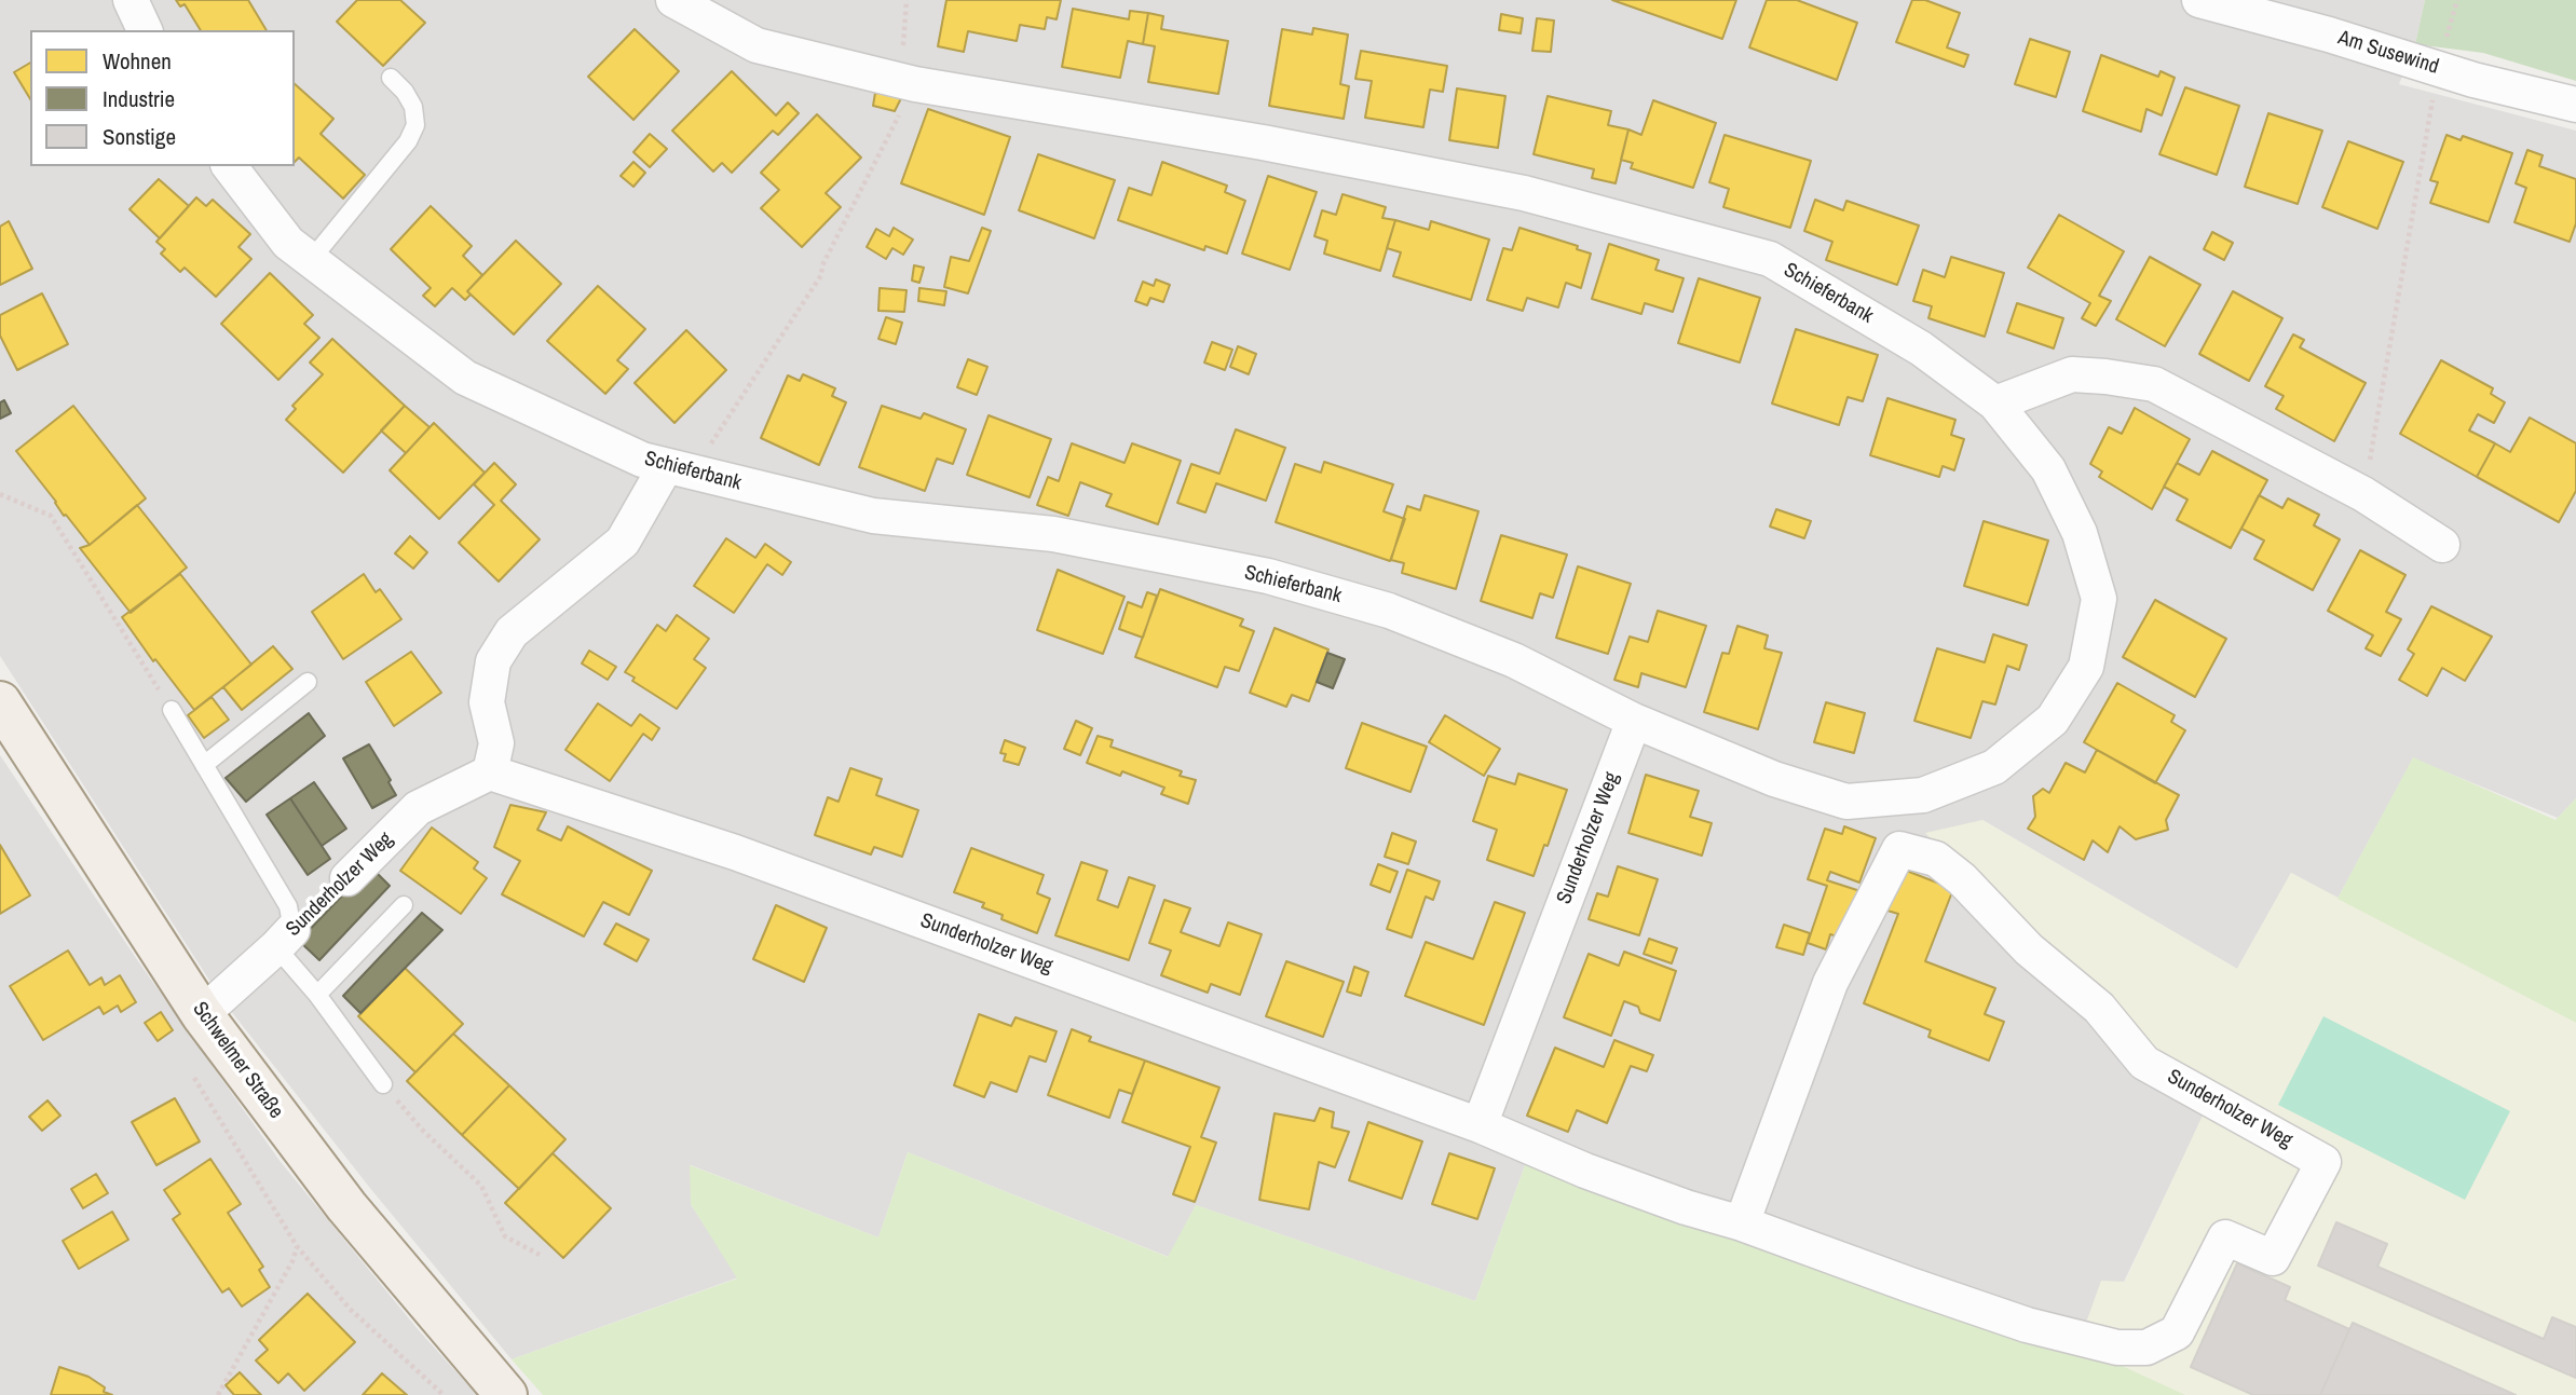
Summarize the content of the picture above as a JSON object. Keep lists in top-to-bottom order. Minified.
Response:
{"streets":{"main road":["Schwelmer Straße"],"street":["Am Susewind","Schieferbank","Sunderholzer Weg"]},"crossings":[["Schieferbank","Sunderholzer Weg"],["Sunderholzer Weg","Schwelmer Straße"]],"legend":["Wohnen","Industrie","Sonstige"]}
